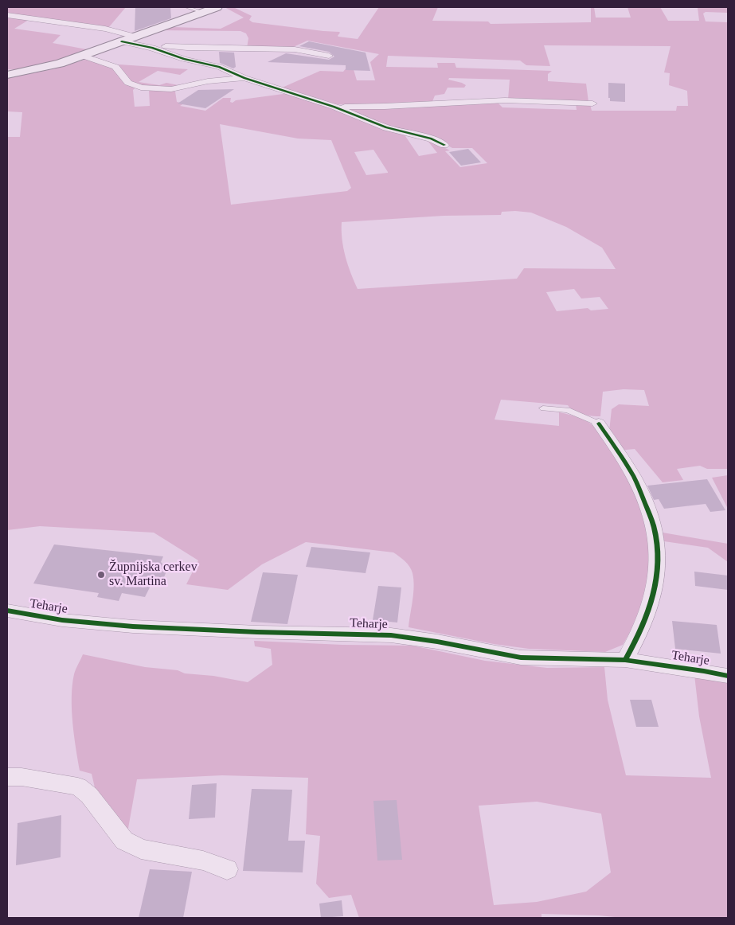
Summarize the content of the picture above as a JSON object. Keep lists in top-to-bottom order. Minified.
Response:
{"streets":{"street":["Teharje"]},"places":["Župnijska cerkev sv. Martina"]}
